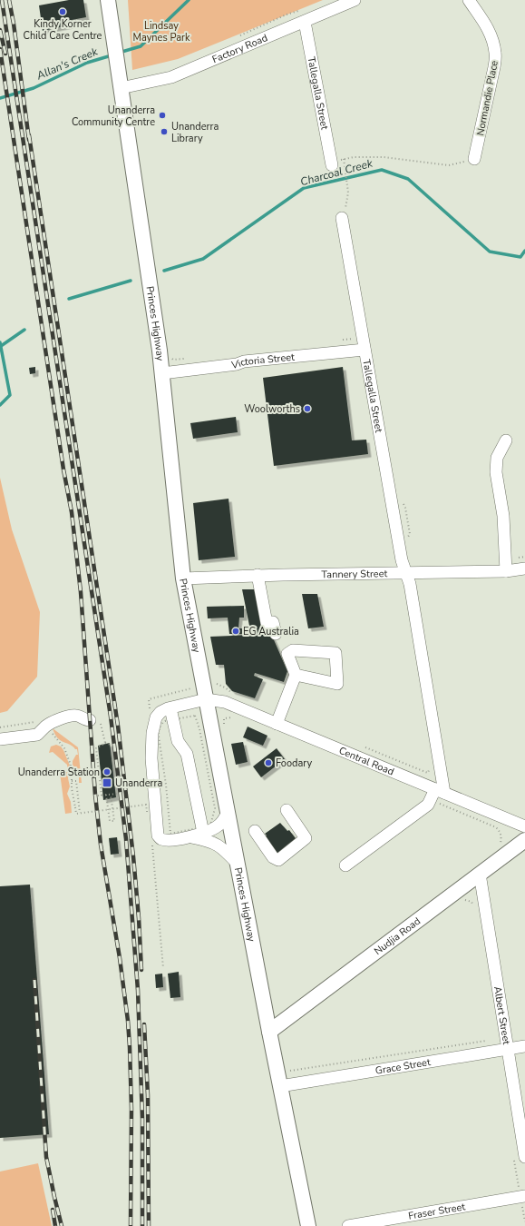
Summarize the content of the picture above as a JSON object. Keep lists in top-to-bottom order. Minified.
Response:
{"streets":{"main road":["Princes Highway","Nudjia Road"],"street":["Factory Road","Tallegalla Street","Normandie Place","Victoria Street","Tannery Street","Central Road","Albert Street","Grace Street","Fraser Street"]},"crossings":[["Factory Road","Tallegalla Street"],["Factory Road","Princes Highway"],["Tallegalla Street","Victoria Street"],["Tallegalla Street","Tannery Street"],["Tallegalla Street","Central Road"],["Princes Highway","Victoria Street"],["Princes Highway","Tannery Street"],["Princes Highway","Central Road"],["Princes Highway","Nudjia Road"],["Princes Highway","Grace Street"],["Nudjia Road","Albert Street"],["Albert Street","Grace Street"]],"water":["Allan's Creek","Charcoal Creek"],"parks":["Lindsay Maynes Park"],"places":{"other":["Kindy Korner Child Care Centre","Unanderra Community Centre","Unanderra Library","Woolworths","EG Australia","Foodary","Unanderra Station"],"transit":["Unanderra"]}}
